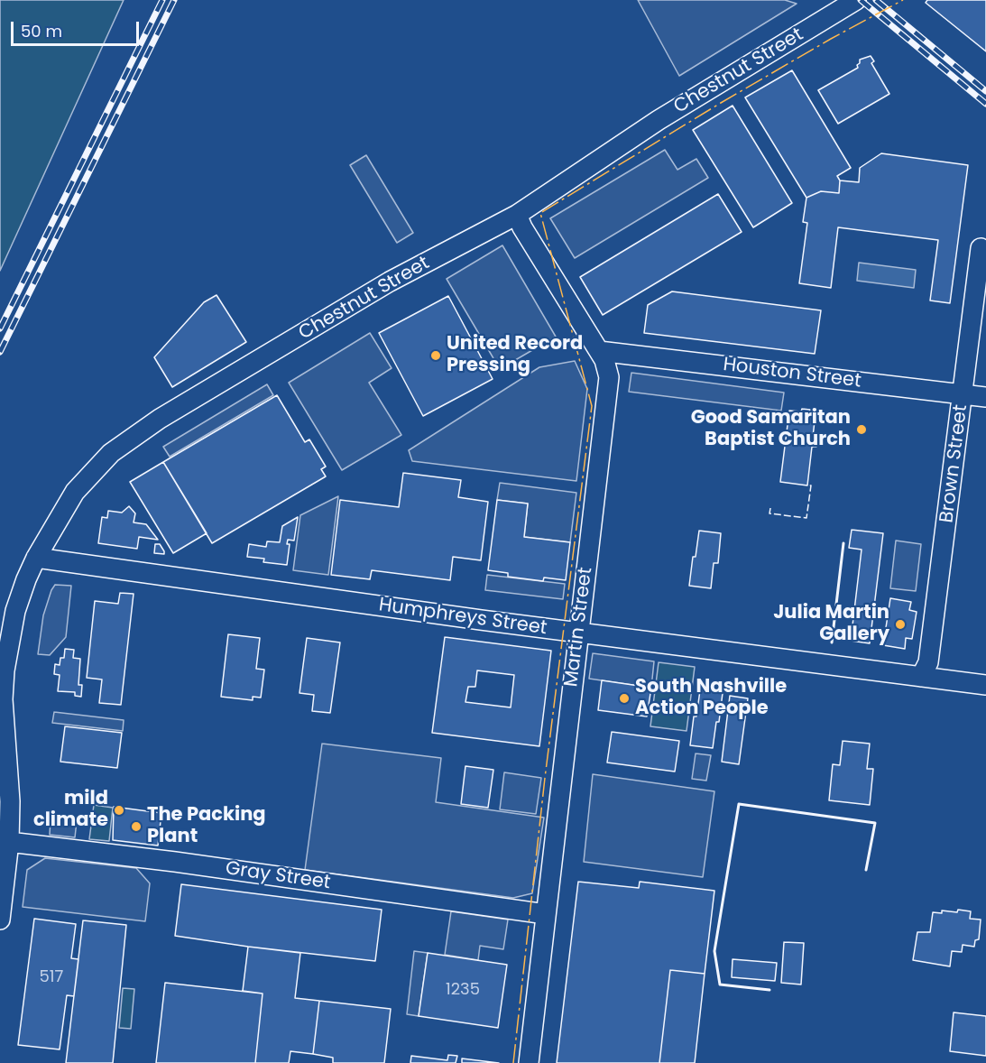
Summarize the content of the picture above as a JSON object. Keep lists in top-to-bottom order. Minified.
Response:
{"streets":{"street":["Chestnut Street","Houston Street","Brown Street","Humphreys Street","Martin Street","Gray Street"]},"crossings":[["Chestnut Street","Humphreys Street"],["Chestnut Street","Martin Street"],["Chestnut Street","Gray Street"],["Houston Street","Brown Street"],["Houston Street","Martin Street"],["Brown Street","Humphreys Street"],["Humphreys Street","Martin Street"],["Martin Street","Gray Street"]],"places":["United Record Pressing","Good Samaritan Baptist Church","Julia Martin Gallery","South Nashville Action People","mild climate","The Packing Plant"],"house_numbers":["517","1235"],"scale_bar":"50 m"}
